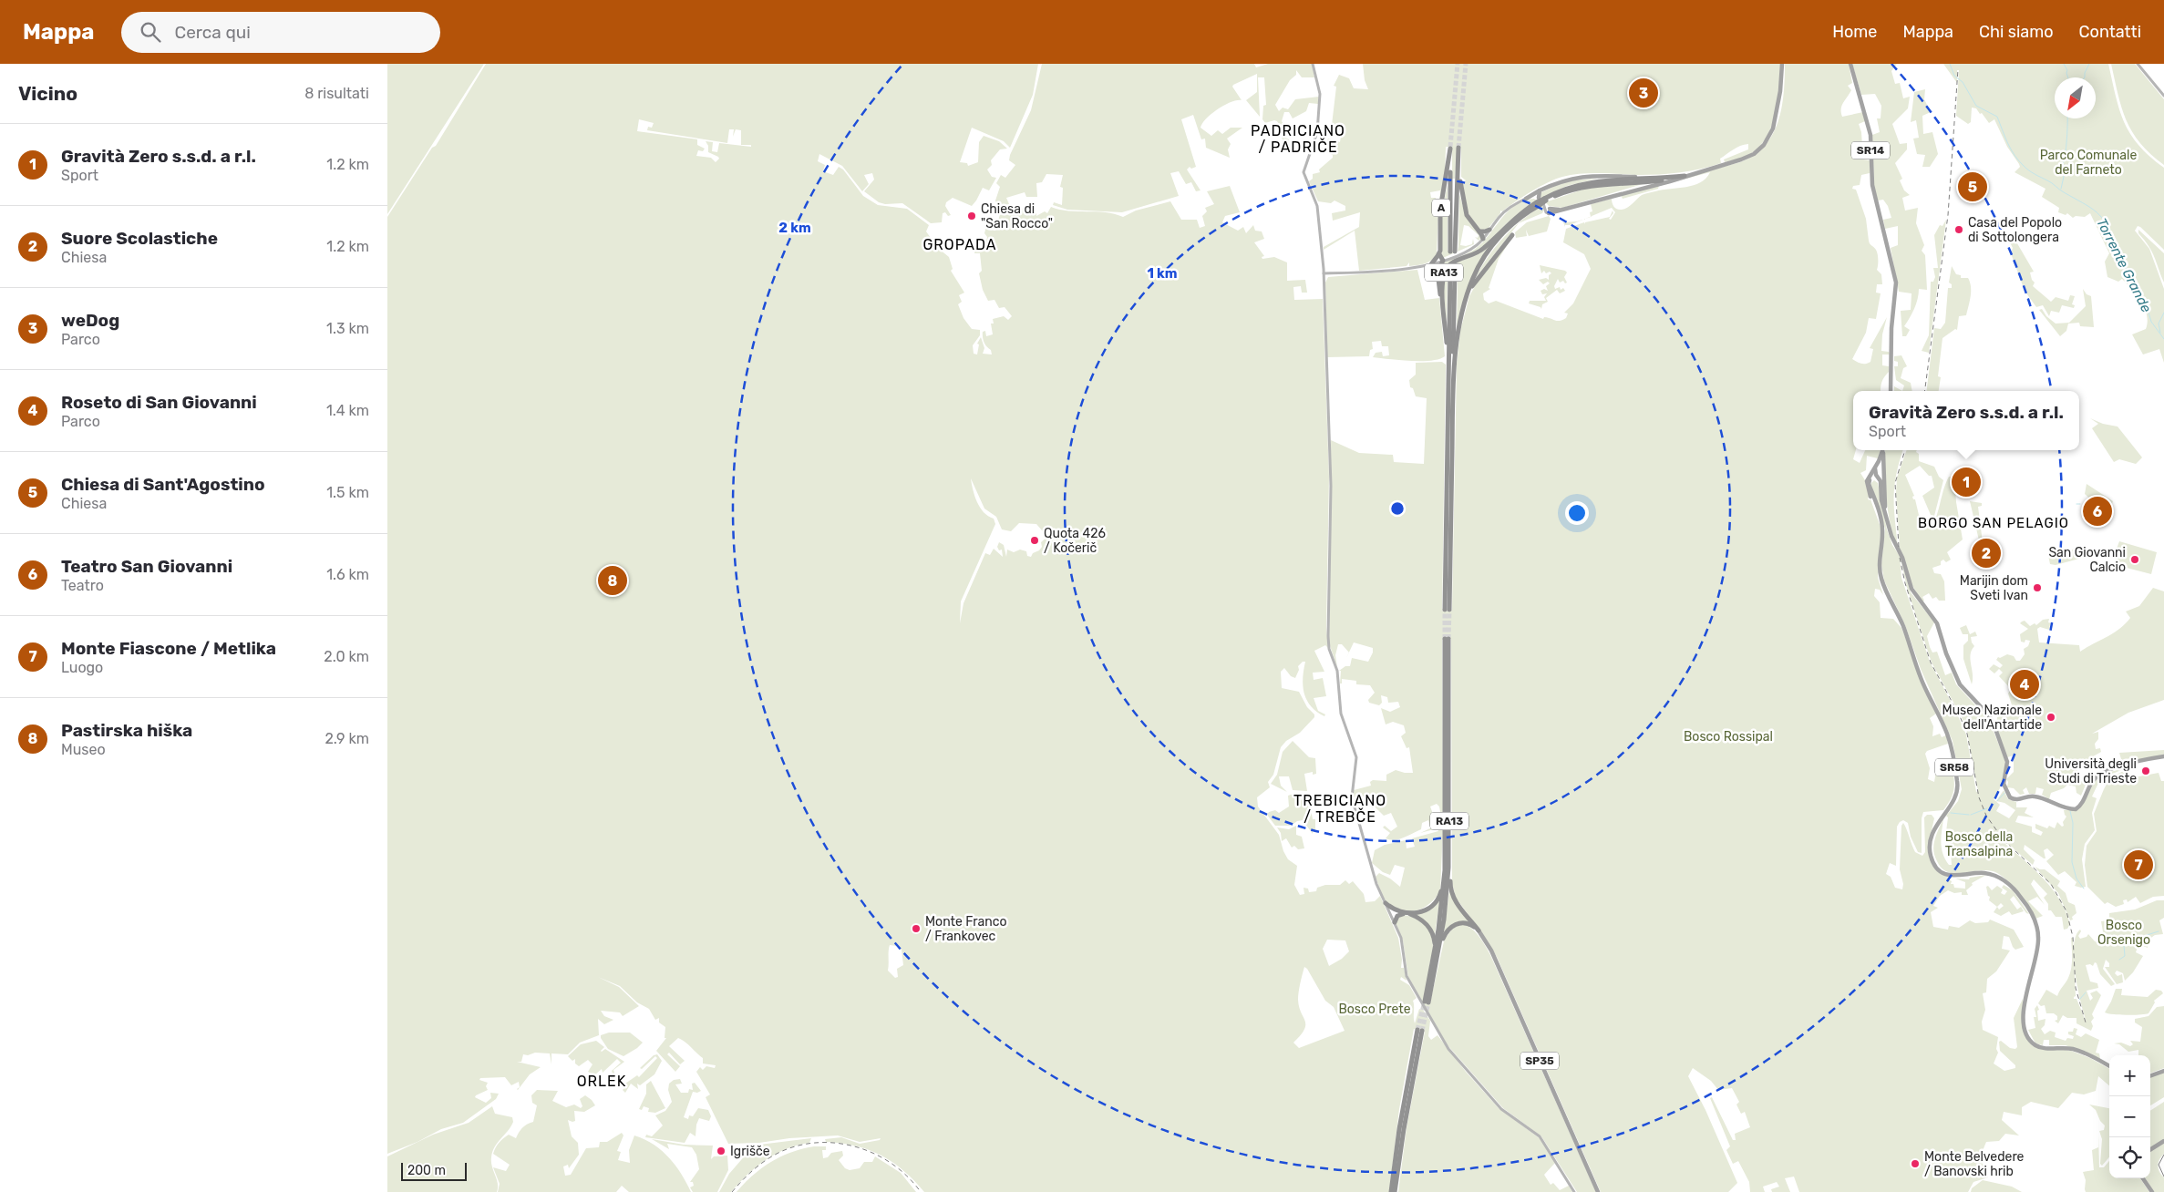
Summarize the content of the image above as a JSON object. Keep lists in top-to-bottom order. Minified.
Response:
{"streets":{"highway":["A","RA13"],"main road":["SR14","SR58","SP35"]},"districts":["PADRICIANO / PADRIČE","GROPADA","BORGO SAN PELAGIO","TREBICIANO / TREBČE","ORLEK"],"water":["Torrente Grande"],"parks":["Parco Comunale del Farneto","Bosco Rossipal","Bosco della Transalpina","Bosco Orsenigo","Bosco Prete"],"places":["Chiesa di \"San Rocco\"","Casa del Popolo di Sottolongera","Quota 426 / Kočerič","San Giovanni Calcio","Marijin dom Sveti Ivan","Museo Nazionale dell'Antartide","Università degli Studi di Trieste","Monte Franco / Frankovec","Igrišče","Monte Belvedere / Banovski hrib"],"scale_bar":"200 m","north":"bottom left","page":{"header":"Mappa","search":"Cerca qui","nav":["Home","Mappa","Chi siamo","Contatti"],"heading":["Vicino","8 risultati"],"pins":["3","5","1","6","2","8","4","7"],"list":[{"mark":"1","name":"Gravità Zero s.s.d. a r.l.","note":"Sport","value":"1.2 km"},{"mark":"2","name":"Suore Scolastiche","note":"Chiesa","value":"1.2 km"},{"mark":"3","name":"weDog","note":"Parco","value":"1.3 km"},{"mark":"4","name":"Roseto di San Giovanni","note":"Parco","value":"1.4 km"},{"mark":"5","name":"Chiesa di Sant'Agostino","note":"Chiesa","value":"1.5 km"},{"mark":"6","name":"Teatro San Giovanni","note":"Teatro","value":"1.6 km"},{"mark":"7","name":"Monte Fiascone / Metlika","note":"Luogo","value":"2.0 km"},{"mark":"8","name":"Pastirska hiška","note":"Museo","value":"2.9 km"}],"popup":["Gravità Zero s.s.d. a r.l.","Sport"],"map_buttons":["+","−"],"scale":"200 m"},"rings":["2 km","1 km"]}
